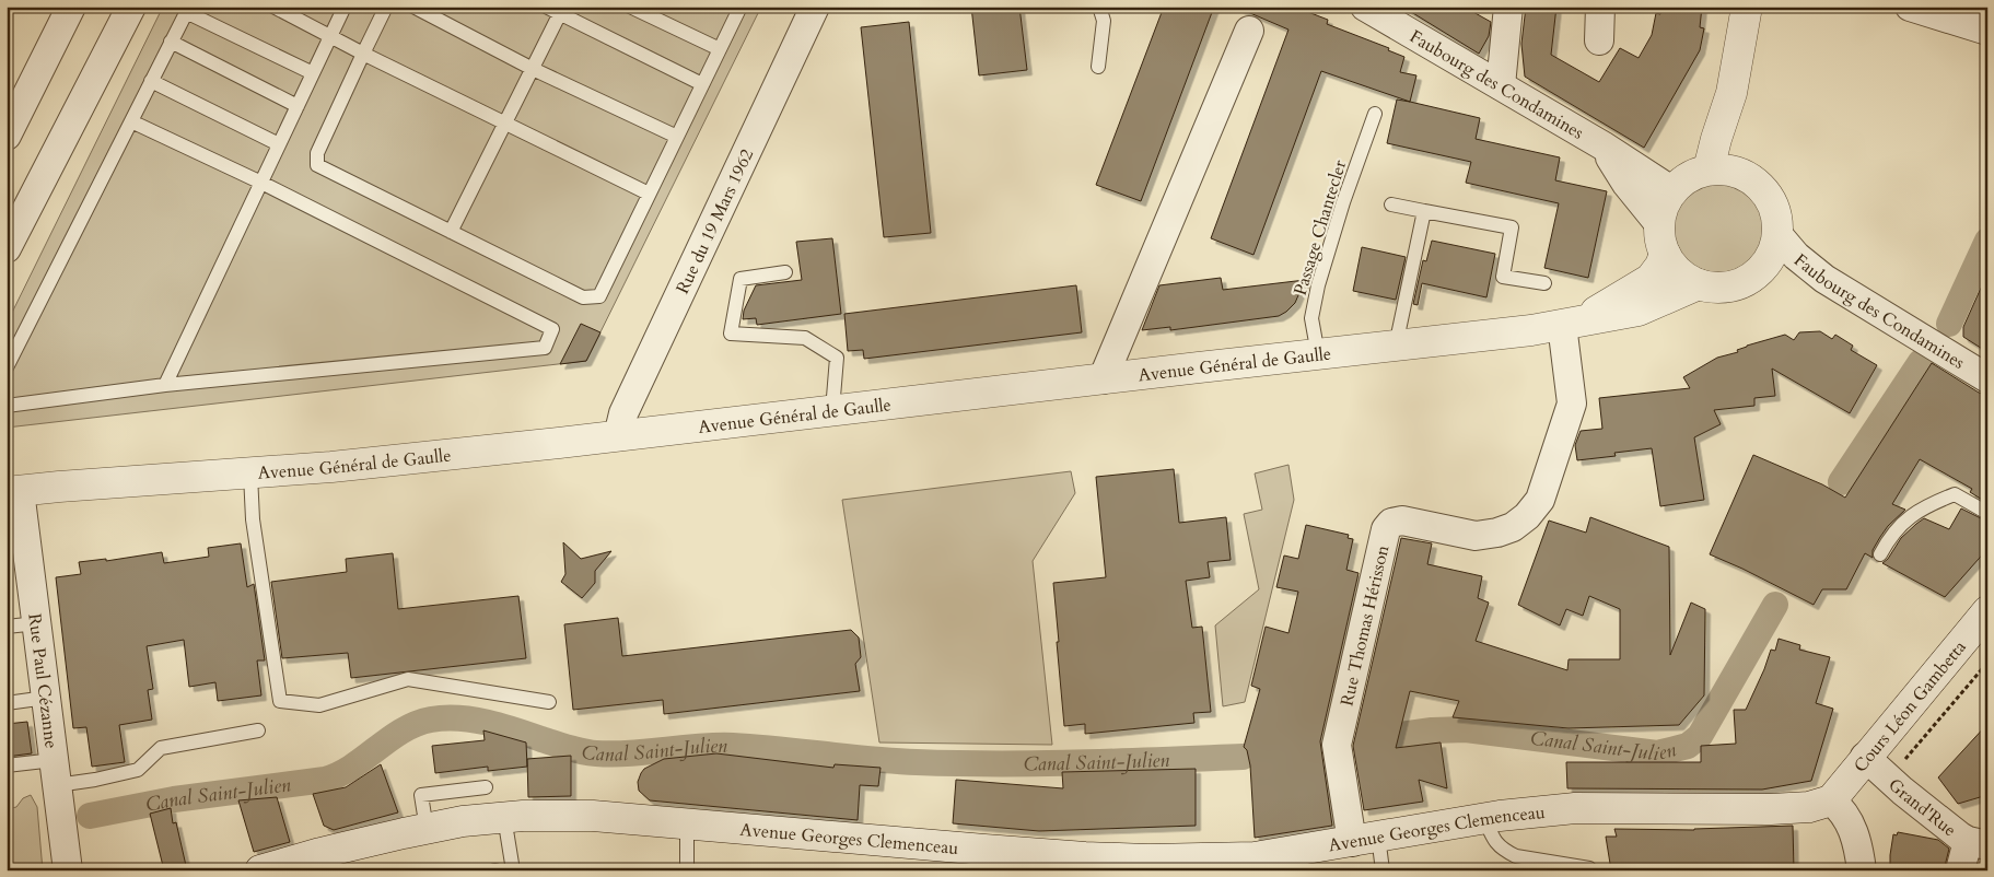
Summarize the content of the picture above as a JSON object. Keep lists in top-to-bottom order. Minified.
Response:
{"streets":{"street":["Faubourg des Condamines","Rue du 19 Mars 1962","Avenue Général de Gaulle","Rue Thomas Hérisson","Rue Paul Cézanne","Cours Léon Gambetta","Grand'Rue","Avenue Georges Clemenceau"],"lane":["Passage Chantecler"]},"crossings":[["Faubourg des Condamines","Avenue Général de Gaulle"],["Rue du 19 Mars 1962","Avenue Général de Gaulle"],["Passage Chantecler","Avenue Général de Gaulle"],["Avenue Général de Gaulle","Rue Thomas Hérisson"],["Avenue Général de Gaulle","Rue Paul Cézanne"],["Rue Thomas Hérisson","Avenue Georges Clemenceau"],["Cours Léon Gambetta","Grand'Rue"],["Cours Léon Gambetta","Avenue Georges Clemenceau"]],"water":["Canal Saint-Julien"]}
